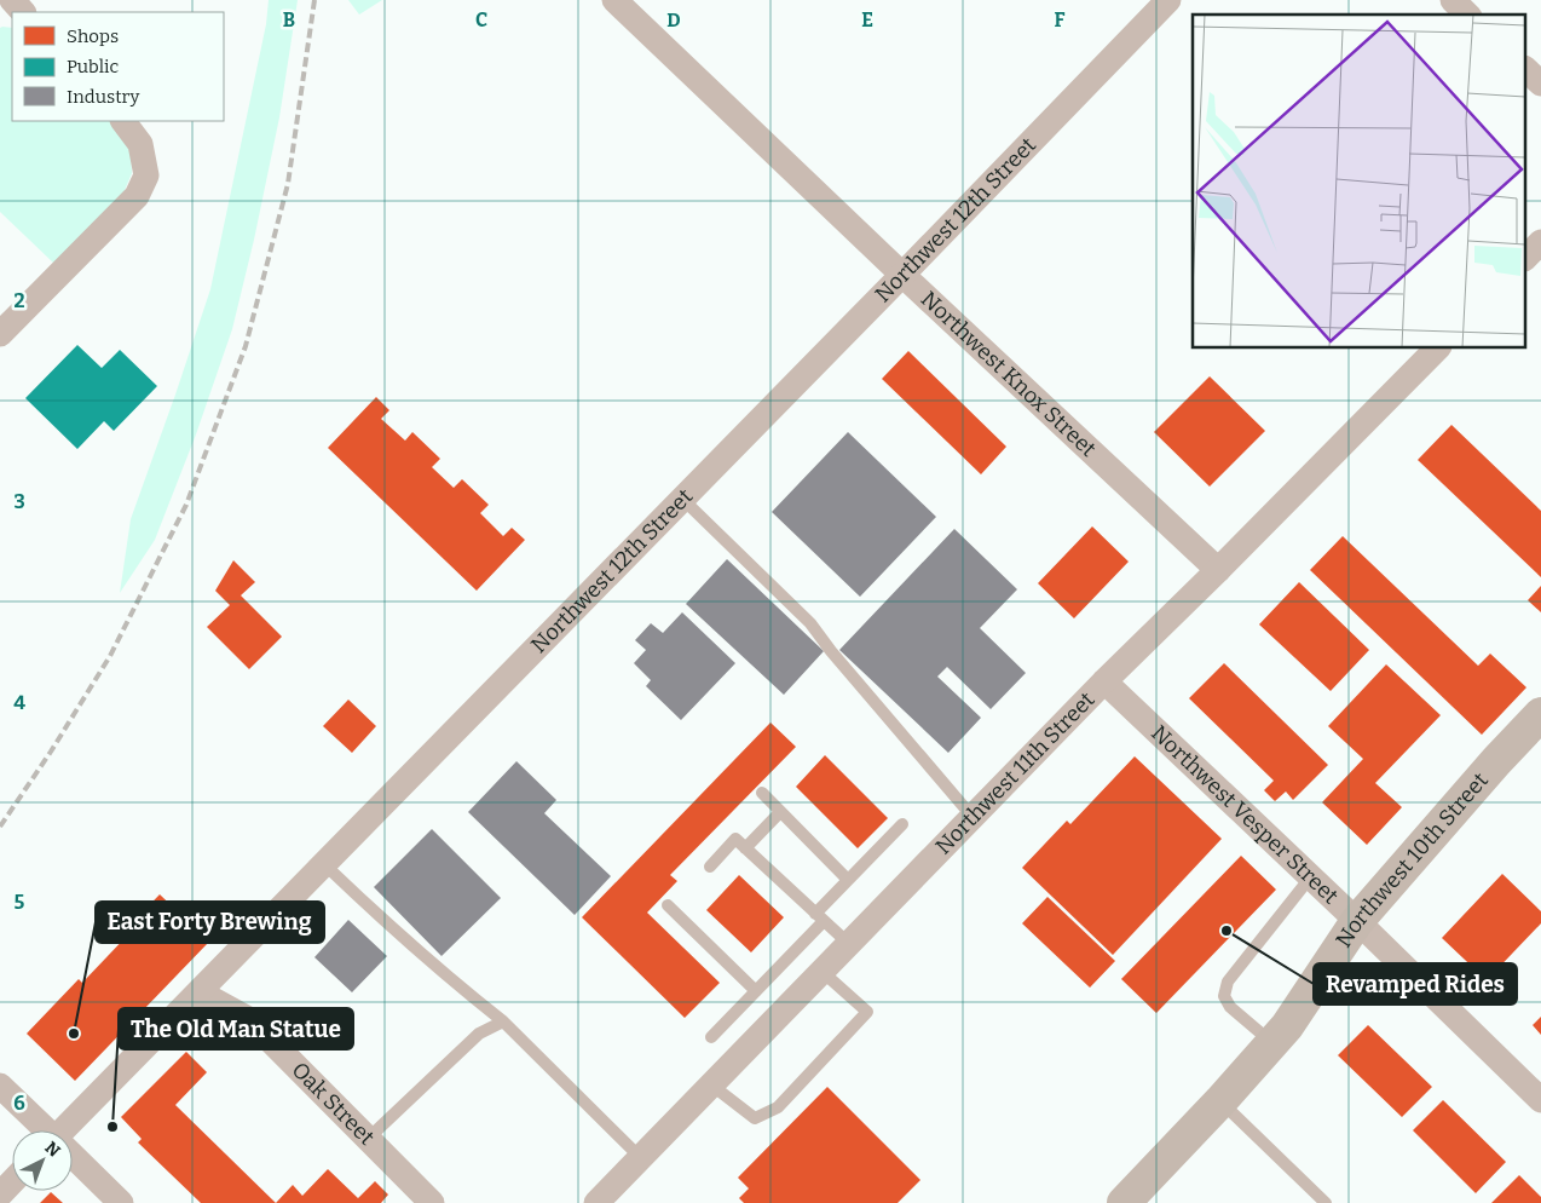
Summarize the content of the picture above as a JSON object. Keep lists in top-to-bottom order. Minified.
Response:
{"streets":{"street":["Northwest 12th Street","Northwest Knox Street","Northwest 11th Street","Northwest Vesper Street","Northwest 10th Street","Oak Street"]},"crossings":[["Northwest 12th Street","Northwest Knox Street"],["Northwest 12th Street","Oak Street"],["Northwest Knox Street","Northwest 11th Street"],["Northwest 11th Street","Northwest Vesper Street"],["Northwest Vesper Street","Northwest 10th Street"]],"places":["Revamped Rides","East Forty Brewing","The Old Man Statue"],"legend":["Shops","Public","Industry"],"north":"top right","grid":{"columns":["B","C","D","E","F"],"rows":["2","3","4","5","6"]}}
